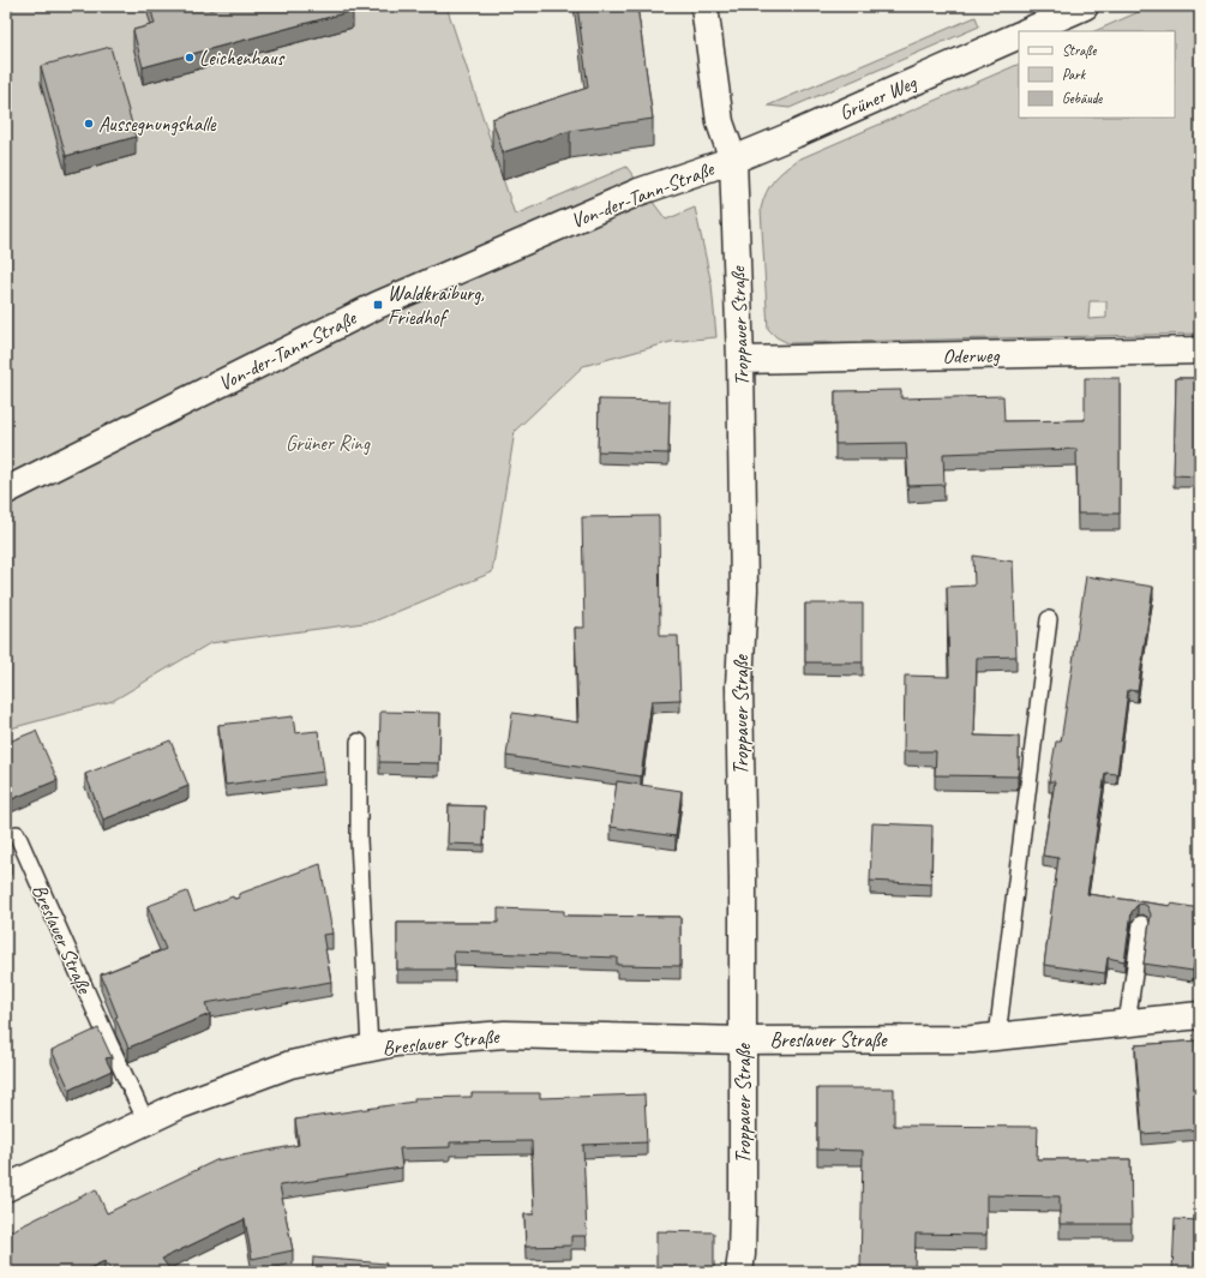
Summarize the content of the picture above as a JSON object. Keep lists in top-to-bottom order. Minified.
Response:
{"streets":{"street":["Grüner Weg","Von-der-Tann-Straße","Troppauer Straße","Oderweg","Breslauer Straße"]},"crossings":[["Grüner Weg","Von-der-Tann-Straße"],["Grüner Weg","Troppauer Straße"],["Von-der-Tann-Straße","Troppauer Straße"],["Troppauer Straße","Oderweg"],["Troppauer Straße","Breslauer Straße"]],"parks":["Grüner Ring"],"places":{"other":["Leichenhaus","Aussegnungshalle"],"transit":["Waldkraiburg, Friedhof"]},"legend":["Straße","Park","Gebäude"]}
